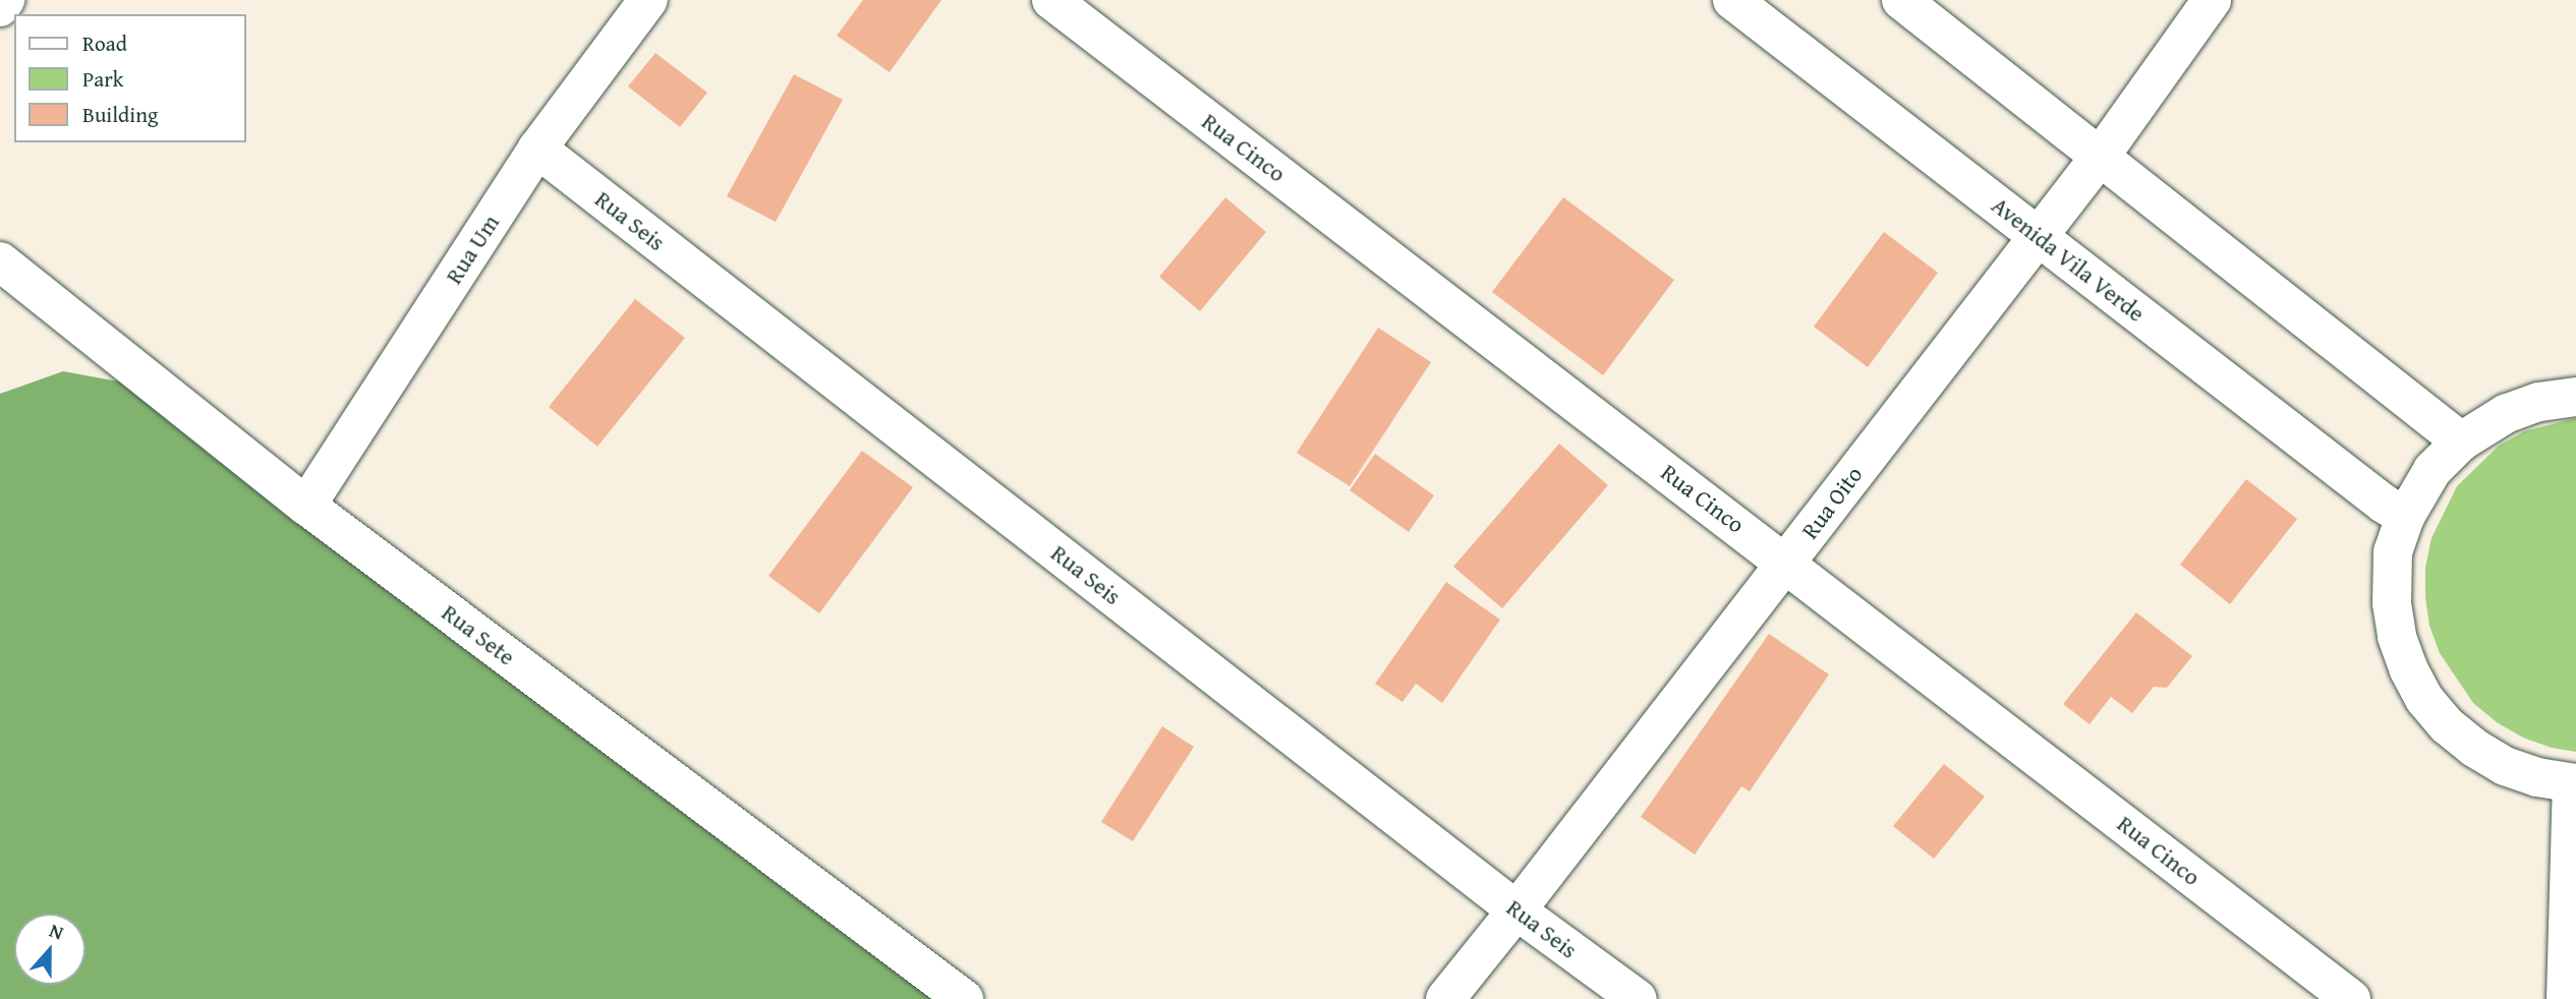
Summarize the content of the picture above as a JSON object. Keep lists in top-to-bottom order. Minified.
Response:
{"streets":{"street":["Rua Cinco","Rua Seis","Rua Um","Avenida Vila Verde","Rua Oito","Rua Sete"]},"crossings":[["Rua Cinco","Rua Oito"],["Rua Seis","Rua Um"],["Rua Seis","Rua Oito"],["Rua Um","Rua Sete"],["Avenida Vila Verde","Rua Oito"]],"legend":["Road","Park","Building"],"north":"top"}
